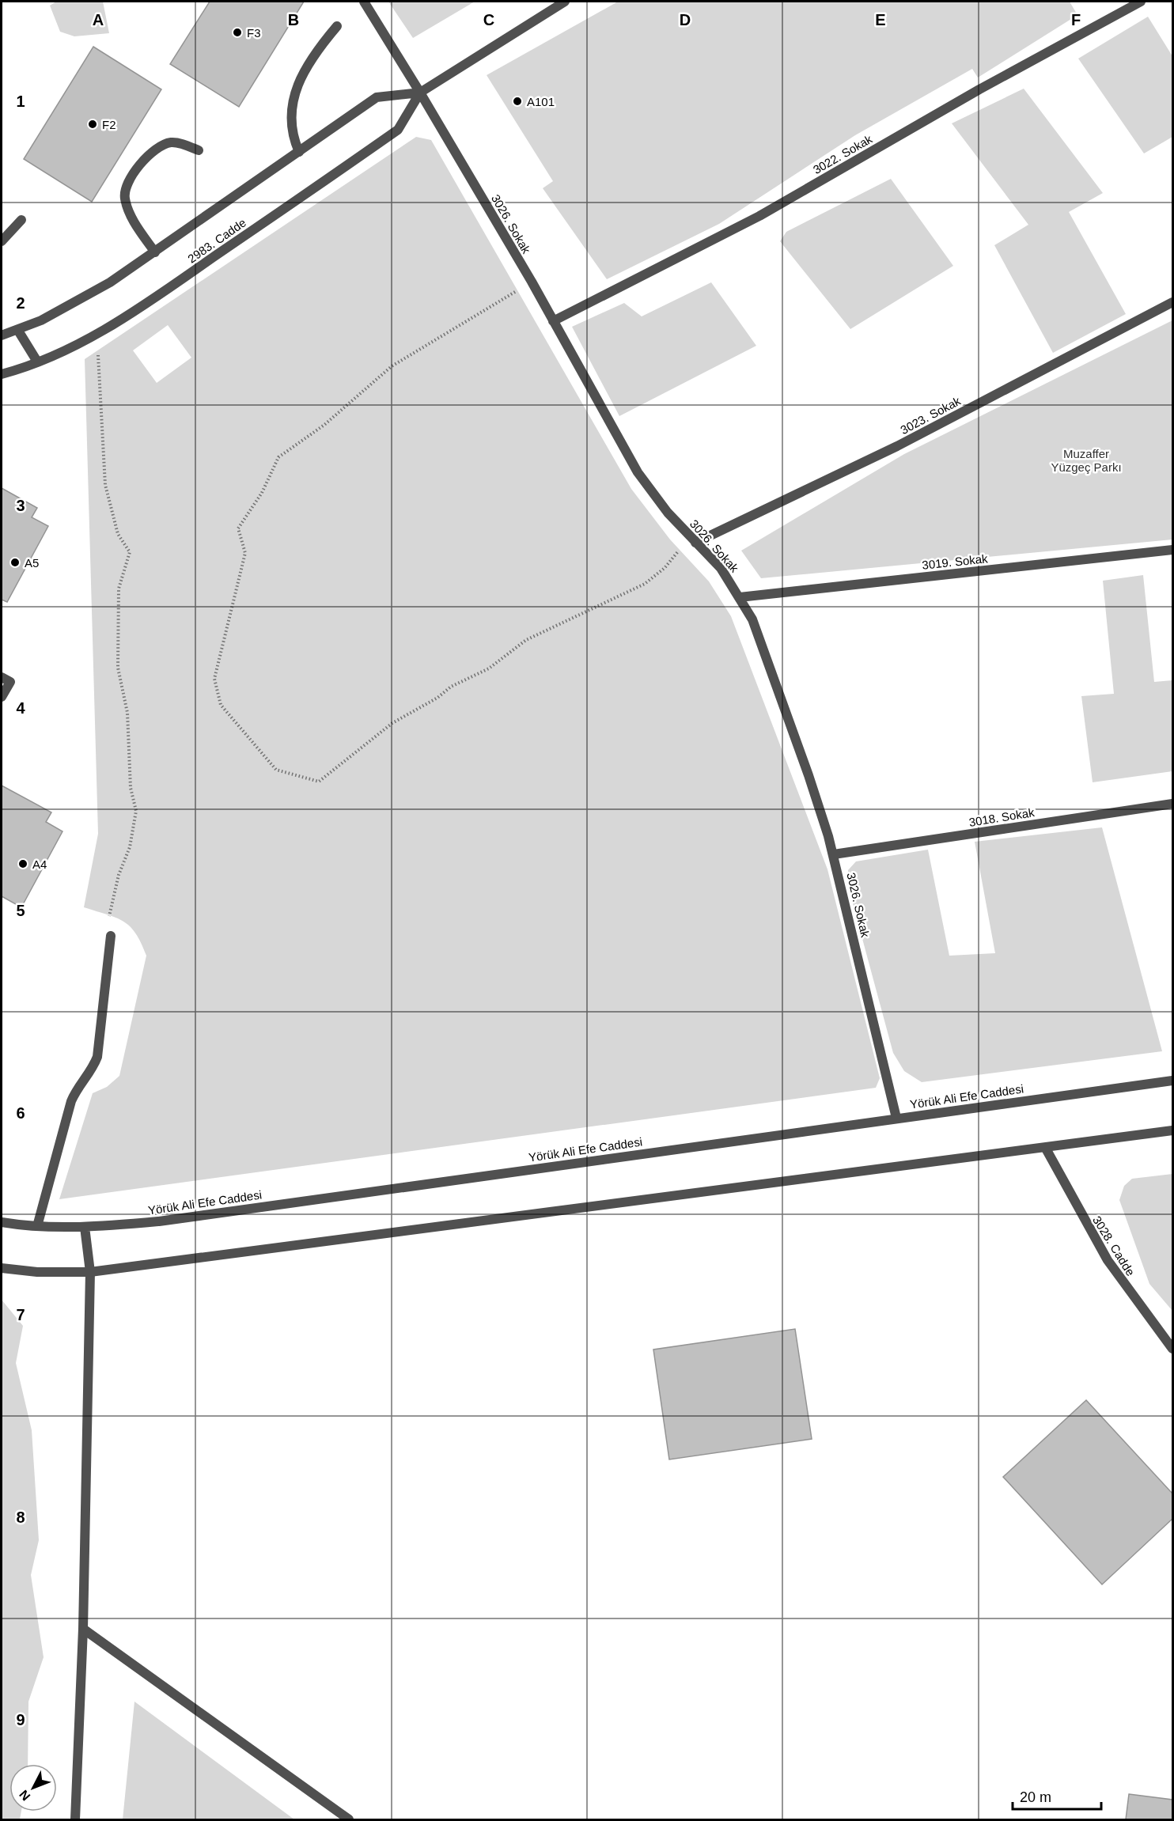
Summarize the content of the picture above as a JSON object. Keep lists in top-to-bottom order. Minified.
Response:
{"streets":{"street":["3022. Sokak","3026. Sokak","2983. Cadde","3023. Sokak","3019. Sokak","3018. Sokak","Yörük Ali Efe Caddesi","3028. Cadde"]},"crossings":[["3022. Sokak","3026. Sokak"],["3026. Sokak","2983. Cadde"],["3026. Sokak","3023. Sokak"],["3026. Sokak","3019. Sokak"],["3026. Sokak","3018. Sokak"],["3026. Sokak","Yörük Ali Efe Caddesi"]],"parks":["Muzaffer Yüzgeç Parkı"],"places":["F3","A101","F2","A5","A4"],"scale_bar":"20 m","north":"bottom left","grid":{"columns":["A","B","C","D","E","F"],"rows":["1","2","3","4","5","6","7","8","9"]}}
